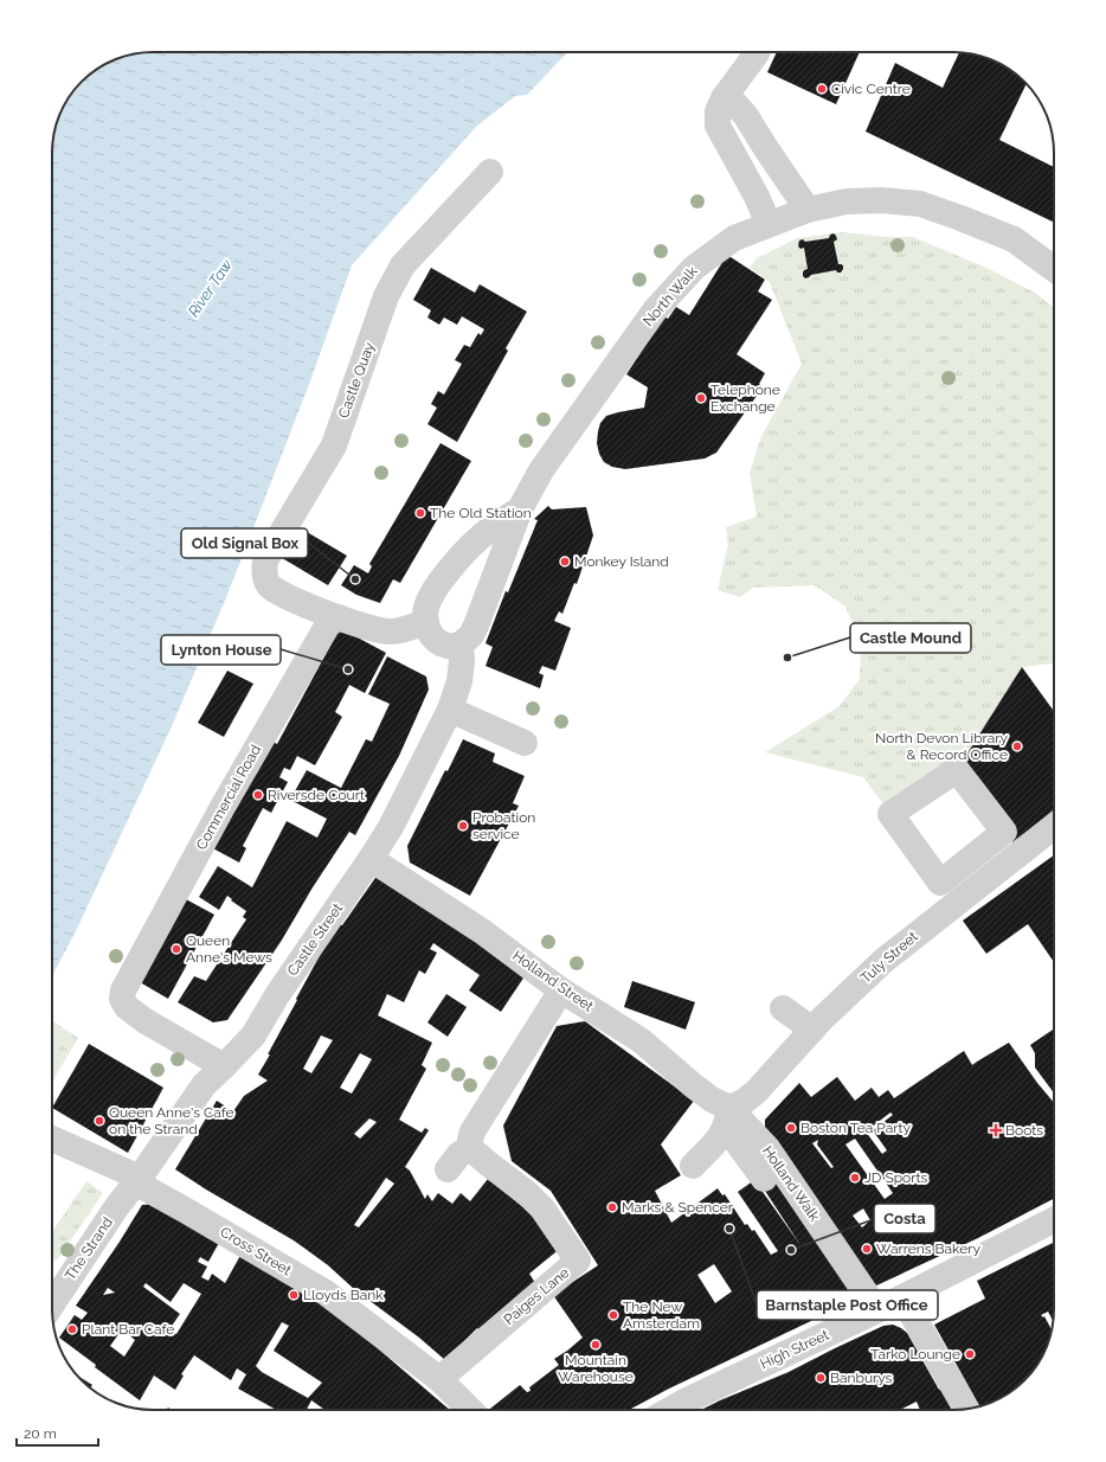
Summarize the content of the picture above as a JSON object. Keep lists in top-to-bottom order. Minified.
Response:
{"streets":{"street":["North Walk","Castle Quay","Commercial Road","Castle Street","Tuly Street","Holland Street","Holland Walk","The Strand","Cross Street","Paiges Lane","High Street"]},"crossings":[["North Walk","Castle Street"],["Castle Quay","Commercial Road"],["Commercial Road","Castle Street"],["Castle Street","Holland Street"],["Castle Street","The Strand"],["Castle Street","Cross Street"],["Tuly Street","Holland Street"],["Tuly Street","Holland Walk"],["Holland Street","Holland Walk"],["Holland Walk","High Street"],["Cross Street","Paiges Lane"]],"water":["River Taw"],"places":{"other":["Civic Centre","Telephone Exchange","The Old Station","Monkey Island","Old Signal Box","Castle Mound","Lynton House","North Devon Library & Record Office","Riversde Court","Probation service","Queen Anne's Mews","Queen Anne's Cafe on the Strand","Boston Tea Party","JD Sports","Marks & Spencer","Barnstaple Post Office","Warrens Bakery","Costa","Lloyds Bank","The New Amsterdam","Plant Bar Cafe","Mountain Warehouse","Tarko Lounge","Banburys"],"health":["Boots"]},"scale_bar":"20 m"}
